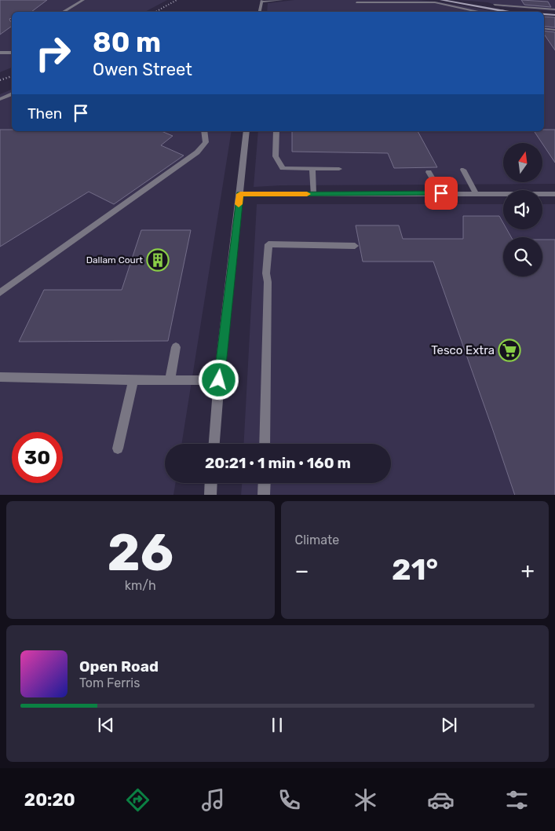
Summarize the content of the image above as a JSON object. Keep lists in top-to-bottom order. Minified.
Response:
{"places":{"building":["Dallam Court"],"supermarket":["Tesco Extra"]},"north":"top","page":{"turn":["80 m","Owen Street"],"then":"Then","limit":"30","trip":"20:21 · 1 min · 160 m","tile":[["26","km/h"],"Climate"],"heat":["−","21°","+"],"song":["Open Road","Tom Ferris"],"tabs":"20:20"}}
